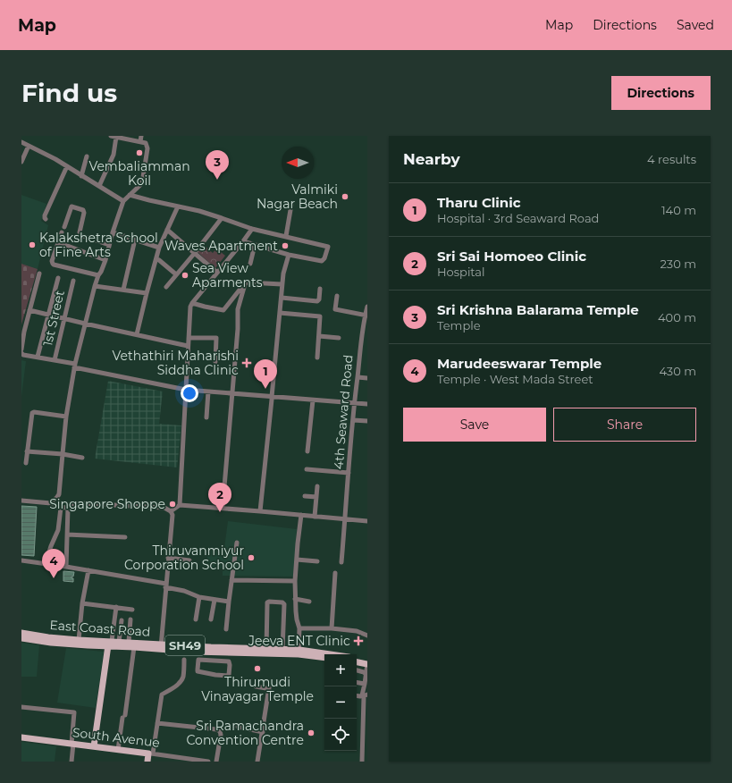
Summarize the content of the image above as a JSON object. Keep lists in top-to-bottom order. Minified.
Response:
{"streets":{"main road":["East Coast Road","SH49","South Avenue"],"street":["1st Street","4th Seaward Road"]},"crossings":[["East Coast Road","SH49"]],"places":{"other":["Vembaliamman Koil","Valmiki Nagar Beach","Kalakshetra School of Fine Arts","Waves Apartment","Sea View Aparments","Singapore Shoppe","Thiruvanmiyur Corporation School","Thirumudi Vinayagar Temple","Sri Ramachandra Convention Centre"],"health":["Vethathiri Maharishi Siddha Clinic","Jeeva ENT Clinic"]},"north":"left","page":{"header":"Map","nav":["Map","Directions","Saved"],"buttons":["Directions",["Save","Share"]],"title":"Find us","heading":["Nearby","4 results"],"pins":["3","1","2","4"],"list":[{"mark":"1","name":"Tharu Clinic","note":"Hospital · 3rd Seaward Road","value":"140 m"},{"mark":"2","name":"Sri Sai Homoeo Clinic","note":"Hospital","value":"230 m"},{"mark":"3","name":"Sri Krishna Balarama Temple","note":"Temple","value":"400 m"},{"mark":"4","name":"Marudeeswarar Temple","note":"Temple · West Mada Street","value":"430 m"}],"map_buttons":["+","−"]}}
